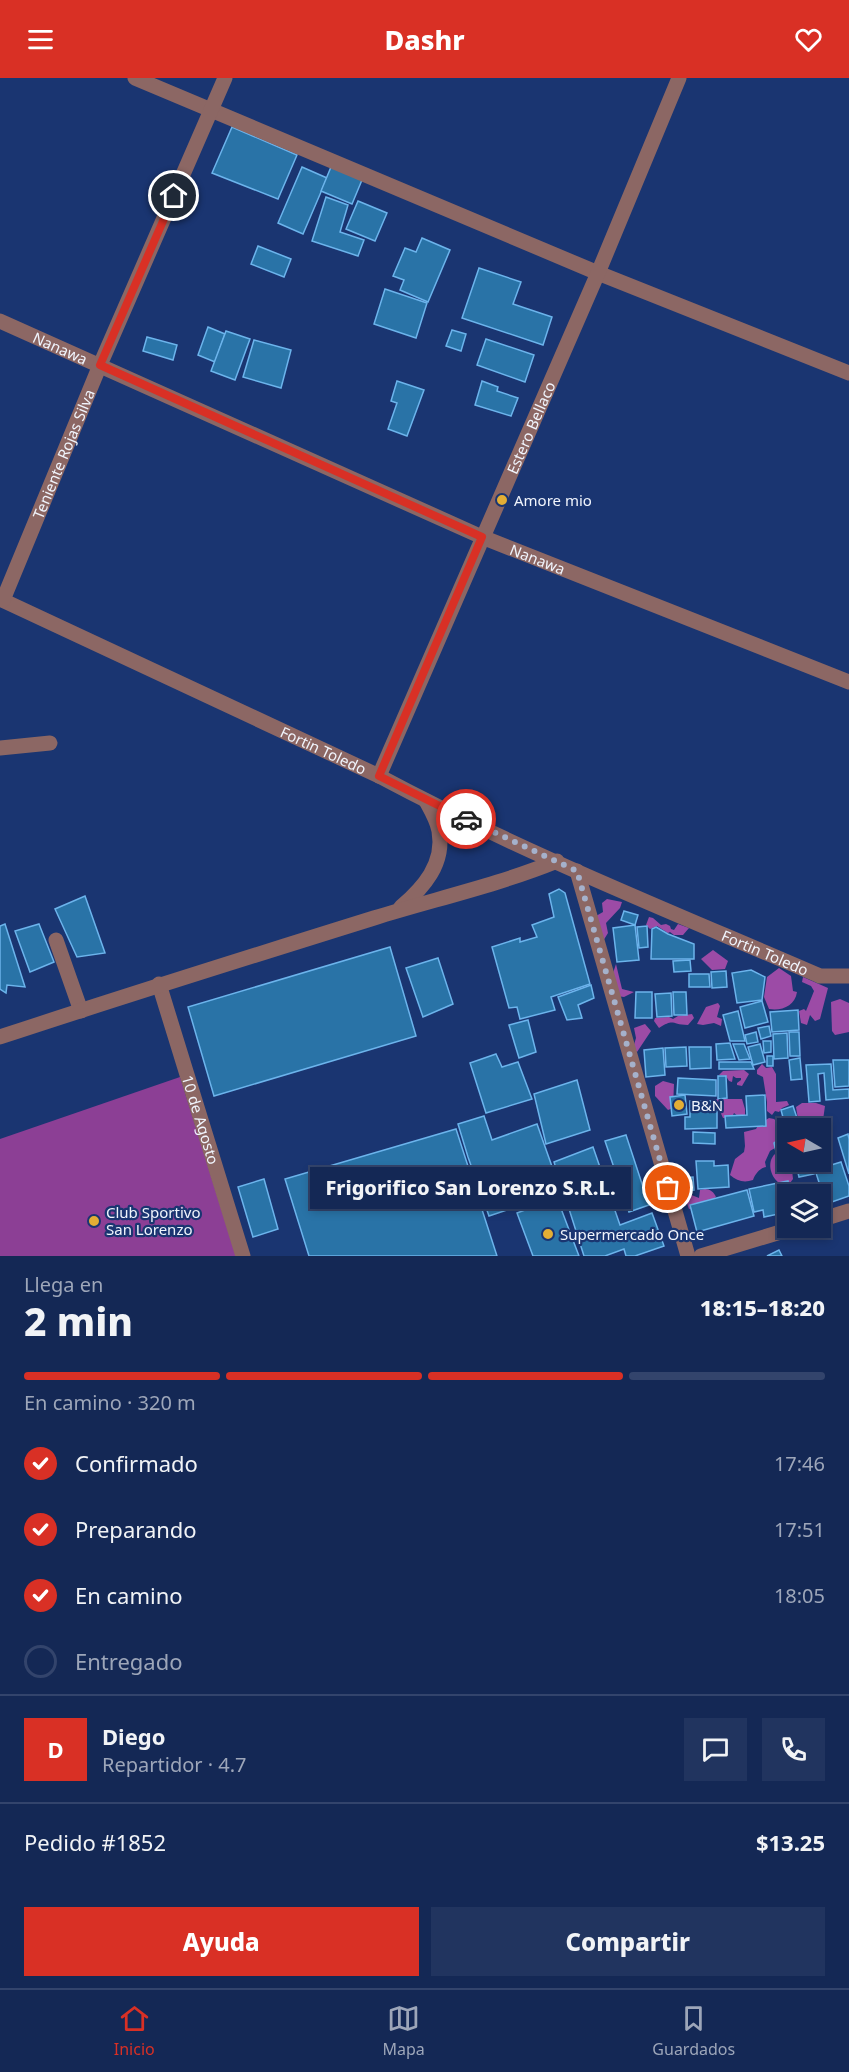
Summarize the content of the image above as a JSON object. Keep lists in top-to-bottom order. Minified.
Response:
{"streets":{"street":["Nanawa","Estero Bellaco","Teniente Rojas Silva","Fortin Toledo","10 de Agosto"]},"crossings":[["Nanawa","Estero Bellaco"],["Nanawa","Teniente Rojas Silva"],["Estero Bellaco","Fortin Toledo"],["Teniente Rojas Silva","Fortin Toledo"]],"places":["Amore mio","B&N","Frigorifico San Lorenzo S.R.L.","Club Sportivo San Lorenzo","Supermercado Once"],"north":"left","page":{"header":"Dashr","bubble":"Frigorifico San Lorenzo S.R.L.","heading":["2 min","Llega en","18:15–18:20"],"panel":["Diego","Repartidor · 4.7","Pedido #1852","$13.25"],"bar":"En camino · 320 m","list":[["Confirmado","17:46"],["Preparando","17:51"],["En camino","18:05"],"Entregado"],"round":"D","buttons":["Ayuda","Compartir"],"tabs":["Inicio","Mapa","Guardados"]}}
